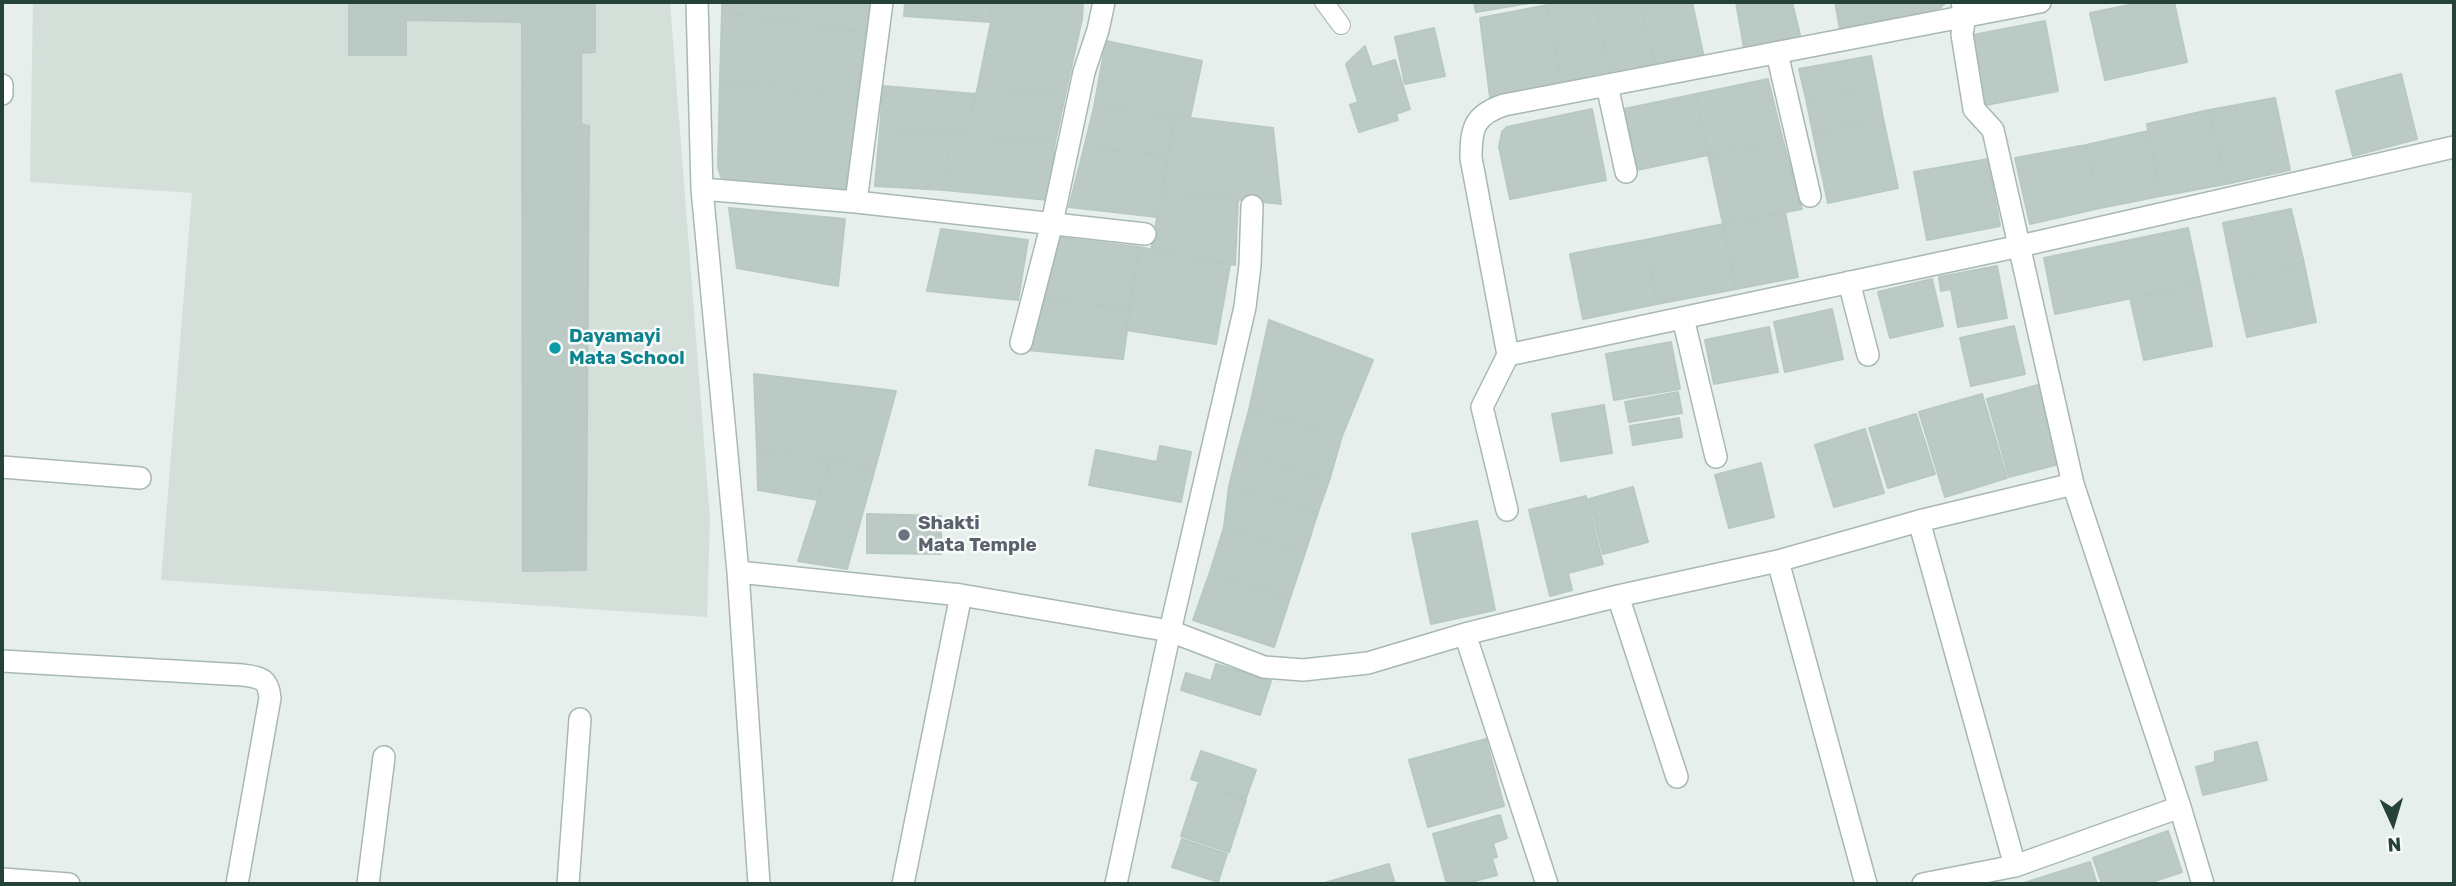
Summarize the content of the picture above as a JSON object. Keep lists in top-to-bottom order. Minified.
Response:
{"places":["Dayamayi Mata School","Shakti Mata Temple"],"north":"bottom"}
